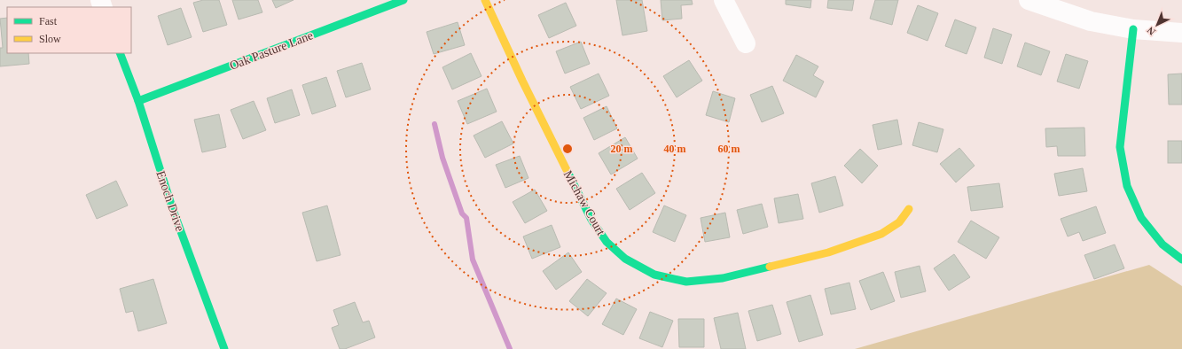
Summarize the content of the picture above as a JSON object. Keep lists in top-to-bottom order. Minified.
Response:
{"streets":{"street":["Oak Pasture Lane","Enoch Drive","Michaw Court"]},"crossings":[["Oak Pasture Lane","Enoch Drive"]],"legend":["Fast","Slow"],"north":"bottom left","rings":["20 m","40 m","60 m"]}
